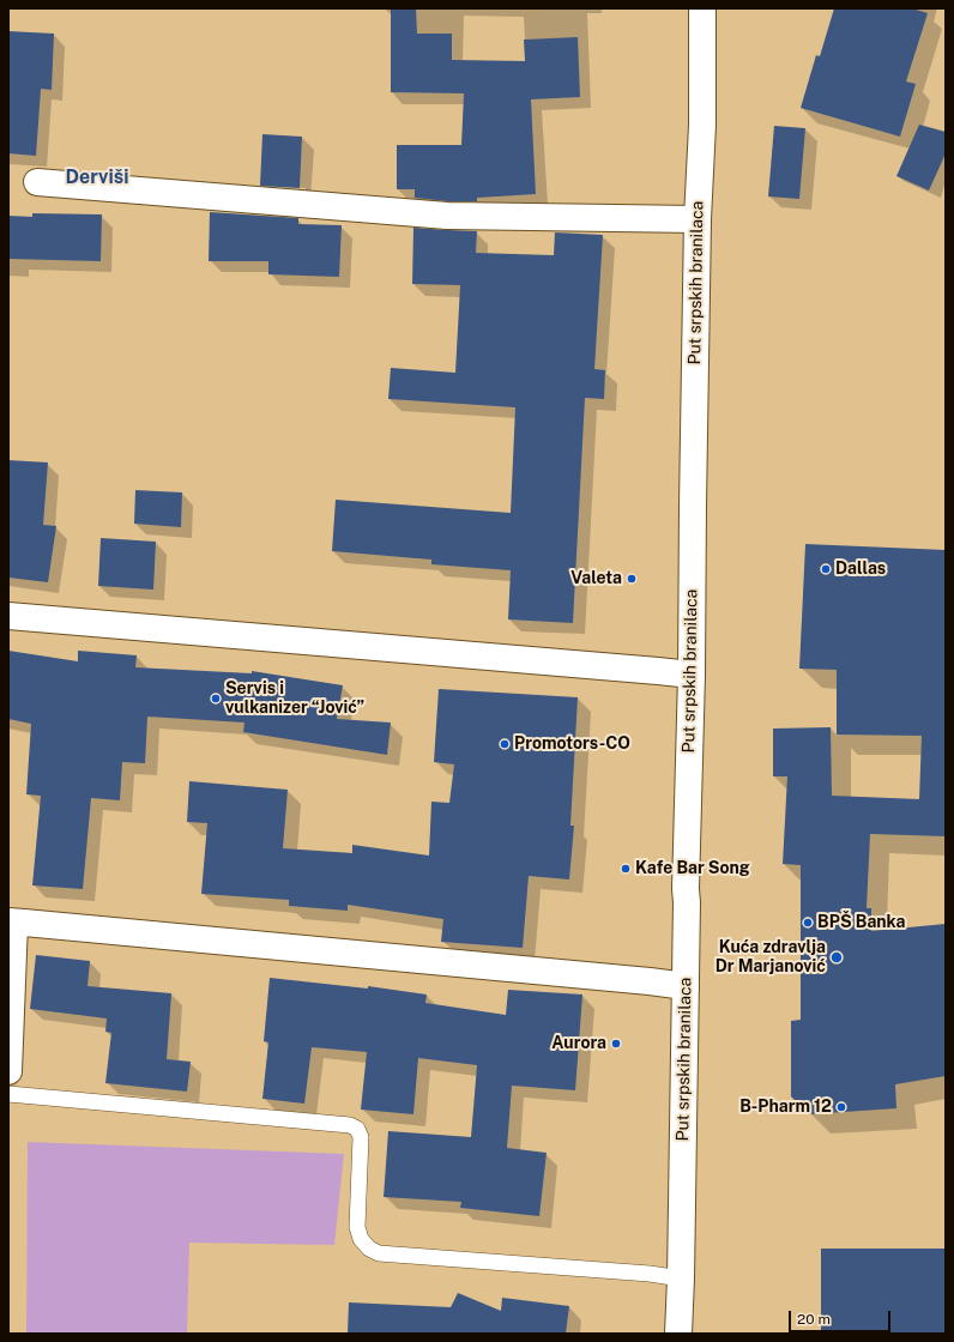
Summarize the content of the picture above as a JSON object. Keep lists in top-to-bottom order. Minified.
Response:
{"streets":{"street":["Put srpskih branilaca"]},"districts":["Derviši"],"places":["Dallas","Valeta","Servis i vulkanizer “Jović”","Promotors-CO","Kafe Bar Song","BPŠ Banka","Kuća zdravlja Dr Marjanović","Aurora","B-Pharm 12"],"scale_bar":"20 m"}
